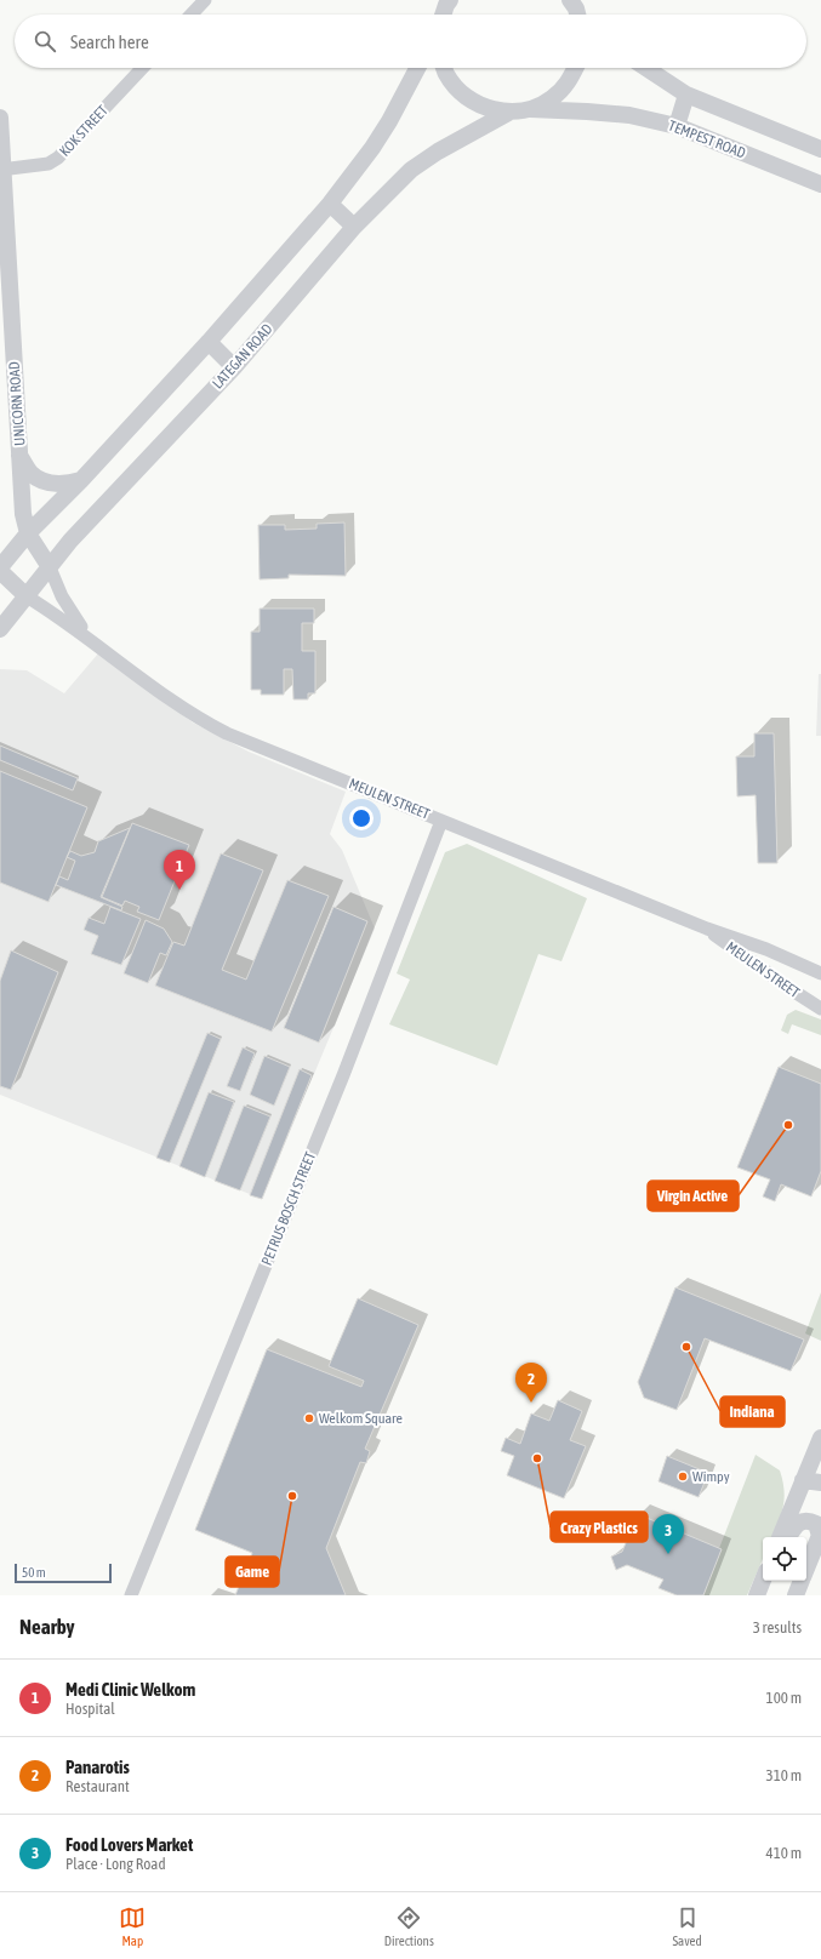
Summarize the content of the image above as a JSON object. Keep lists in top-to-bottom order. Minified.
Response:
{"streets":{"street":["KOK STREET","TEMPEST ROAD","LATEGAN ROAD","UNICORN ROAD","MEULEN STREET","PETRUS BOSCH STREET"]},"crossings":[["KOK STREET","UNICORN ROAD"],["LATEGAN ROAD","UNICORN ROAD"],["LATEGAN ROAD","MEULEN STREET"],["UNICORN ROAD","MEULEN STREET"],["MEULEN STREET","PETRUS BOSCH STREET"]],"places":["Virgin Active","Indiana","Welkom Square","Crazy Plastics","Wimpy","Game"],"scale_bar":"50 m","page":{"search":"Search here","pins":["1","2","3"],"scale":"50 m","heading":["Nearby","3 results"],"list":[{"mark":"1","name":"Medi Clinic Welkom","note":"Hospital","value":"100 m"},{"mark":"2","name":"Panarotis","note":"Restaurant","value":"310 m"},{"mark":"3","name":"Food Lovers Market","note":"Place · Long Road","value":"410 m"}],"nav":["Map","Directions","Saved"]}}
